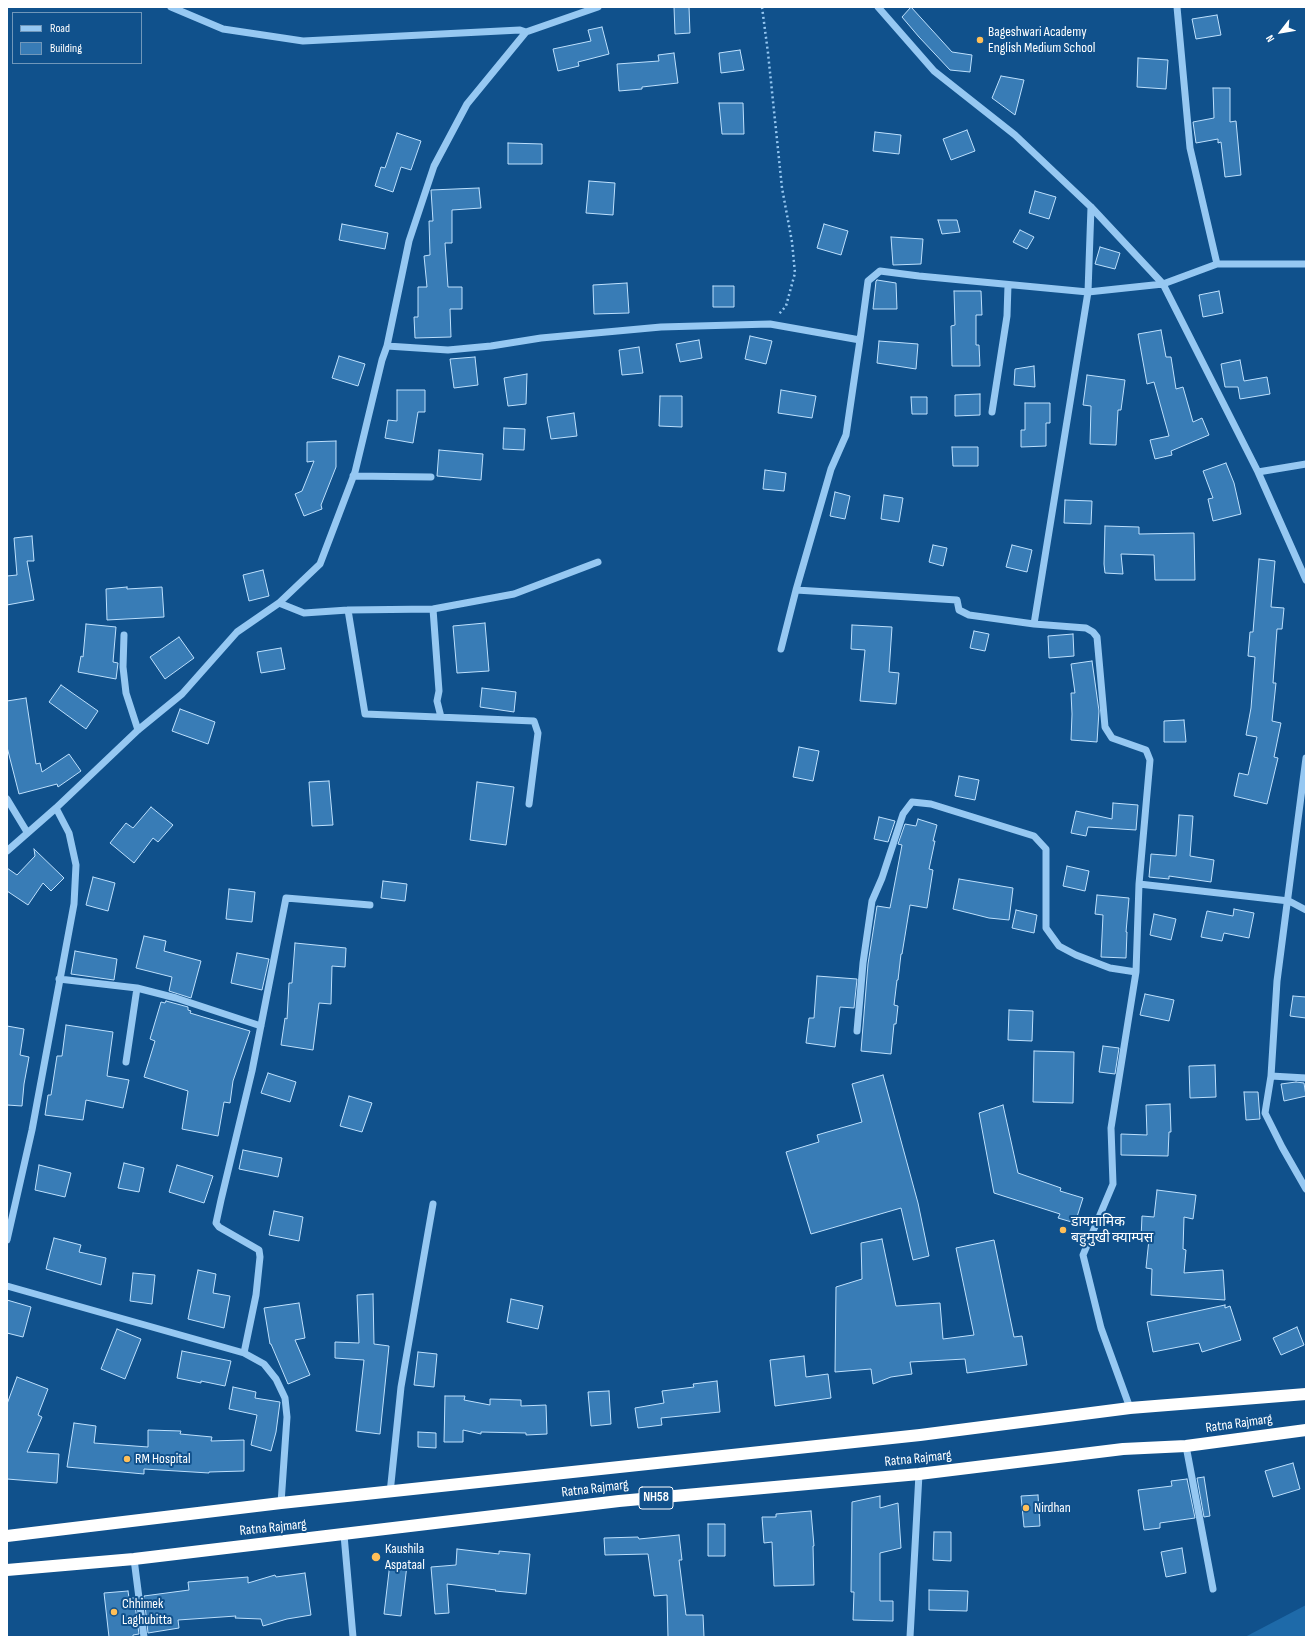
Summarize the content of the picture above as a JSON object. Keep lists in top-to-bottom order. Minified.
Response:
{"streets":{"highway":["Ratna Rajmarg","NH58"]},"places":["Bageshwari Academy English Medium School","डायमामिक बहुमुखी क्याम्पस","RM Hospital","Nirdhan","Kaushila Aspataal","Chhimek Laghubitta"],"legend":["Road","Building"],"north":"bottom left"}
